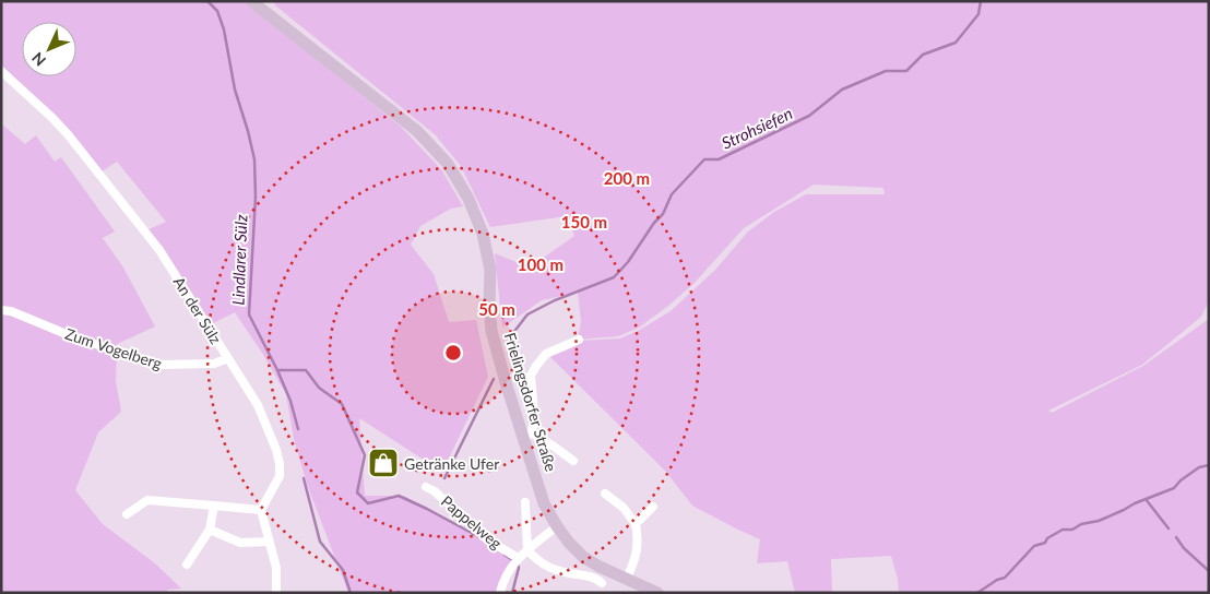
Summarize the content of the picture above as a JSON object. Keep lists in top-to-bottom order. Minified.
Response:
{"streets":{"main road":["Frielingsdorfer Straße"],"street":["An der Sülz","Zum Vogelberg","Pappelweg"]},"crossings":[["An der Sülz","Zum Vogelberg"]],"water":["Strohsiefen","Lindlarer Sülz"],"places":{"shop":["Getränke Ufer"]},"north":"bottom left","rings":["200 m","150 m","100 m","50 m"]}
